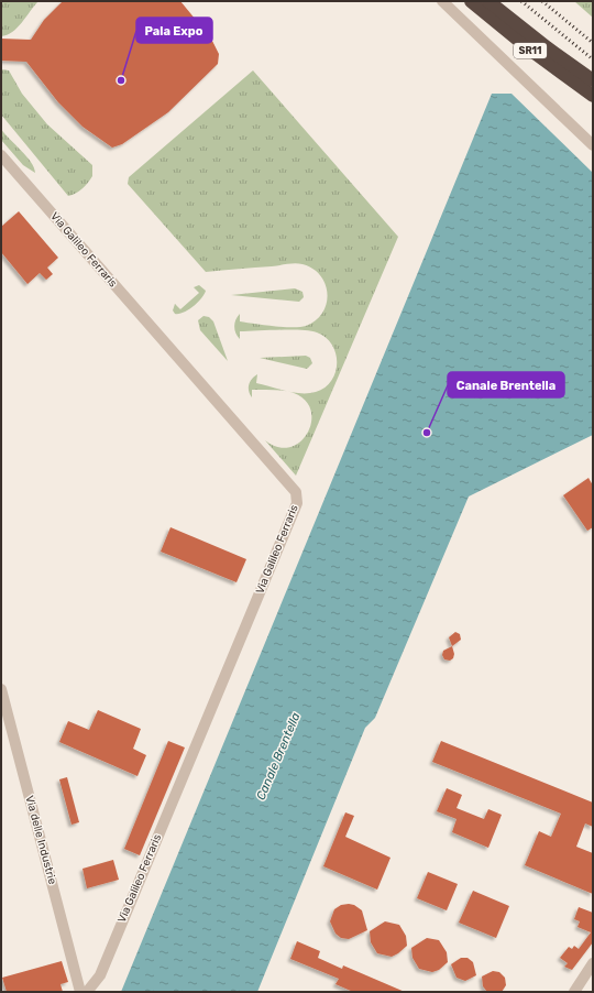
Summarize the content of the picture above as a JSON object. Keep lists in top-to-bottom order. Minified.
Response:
{"streets":{"highway":["SR11"],"street":["Via Galileo Ferraris","Via delle Industrie"]},"water":["Canale Brentella"],"places":["Pala Expo","Canale Brentella"]}
